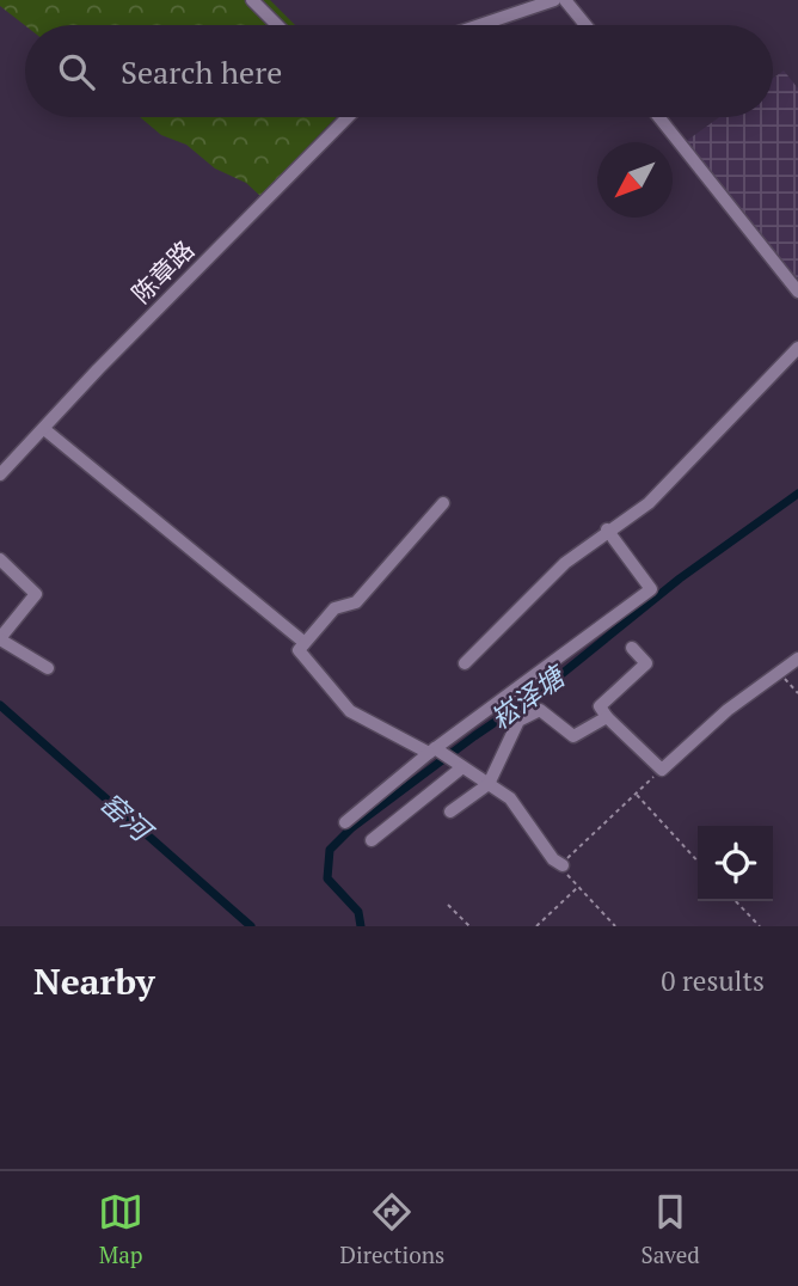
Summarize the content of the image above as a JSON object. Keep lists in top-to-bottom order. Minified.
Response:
{"streets":{"street":["陈章路"]},"water":["崧泽塘","窑河"],"north":"bottom left","page":{"search":"Search here","heading":["Nearby","0 results"],"nav":["Map","Directions","Saved"]}}
